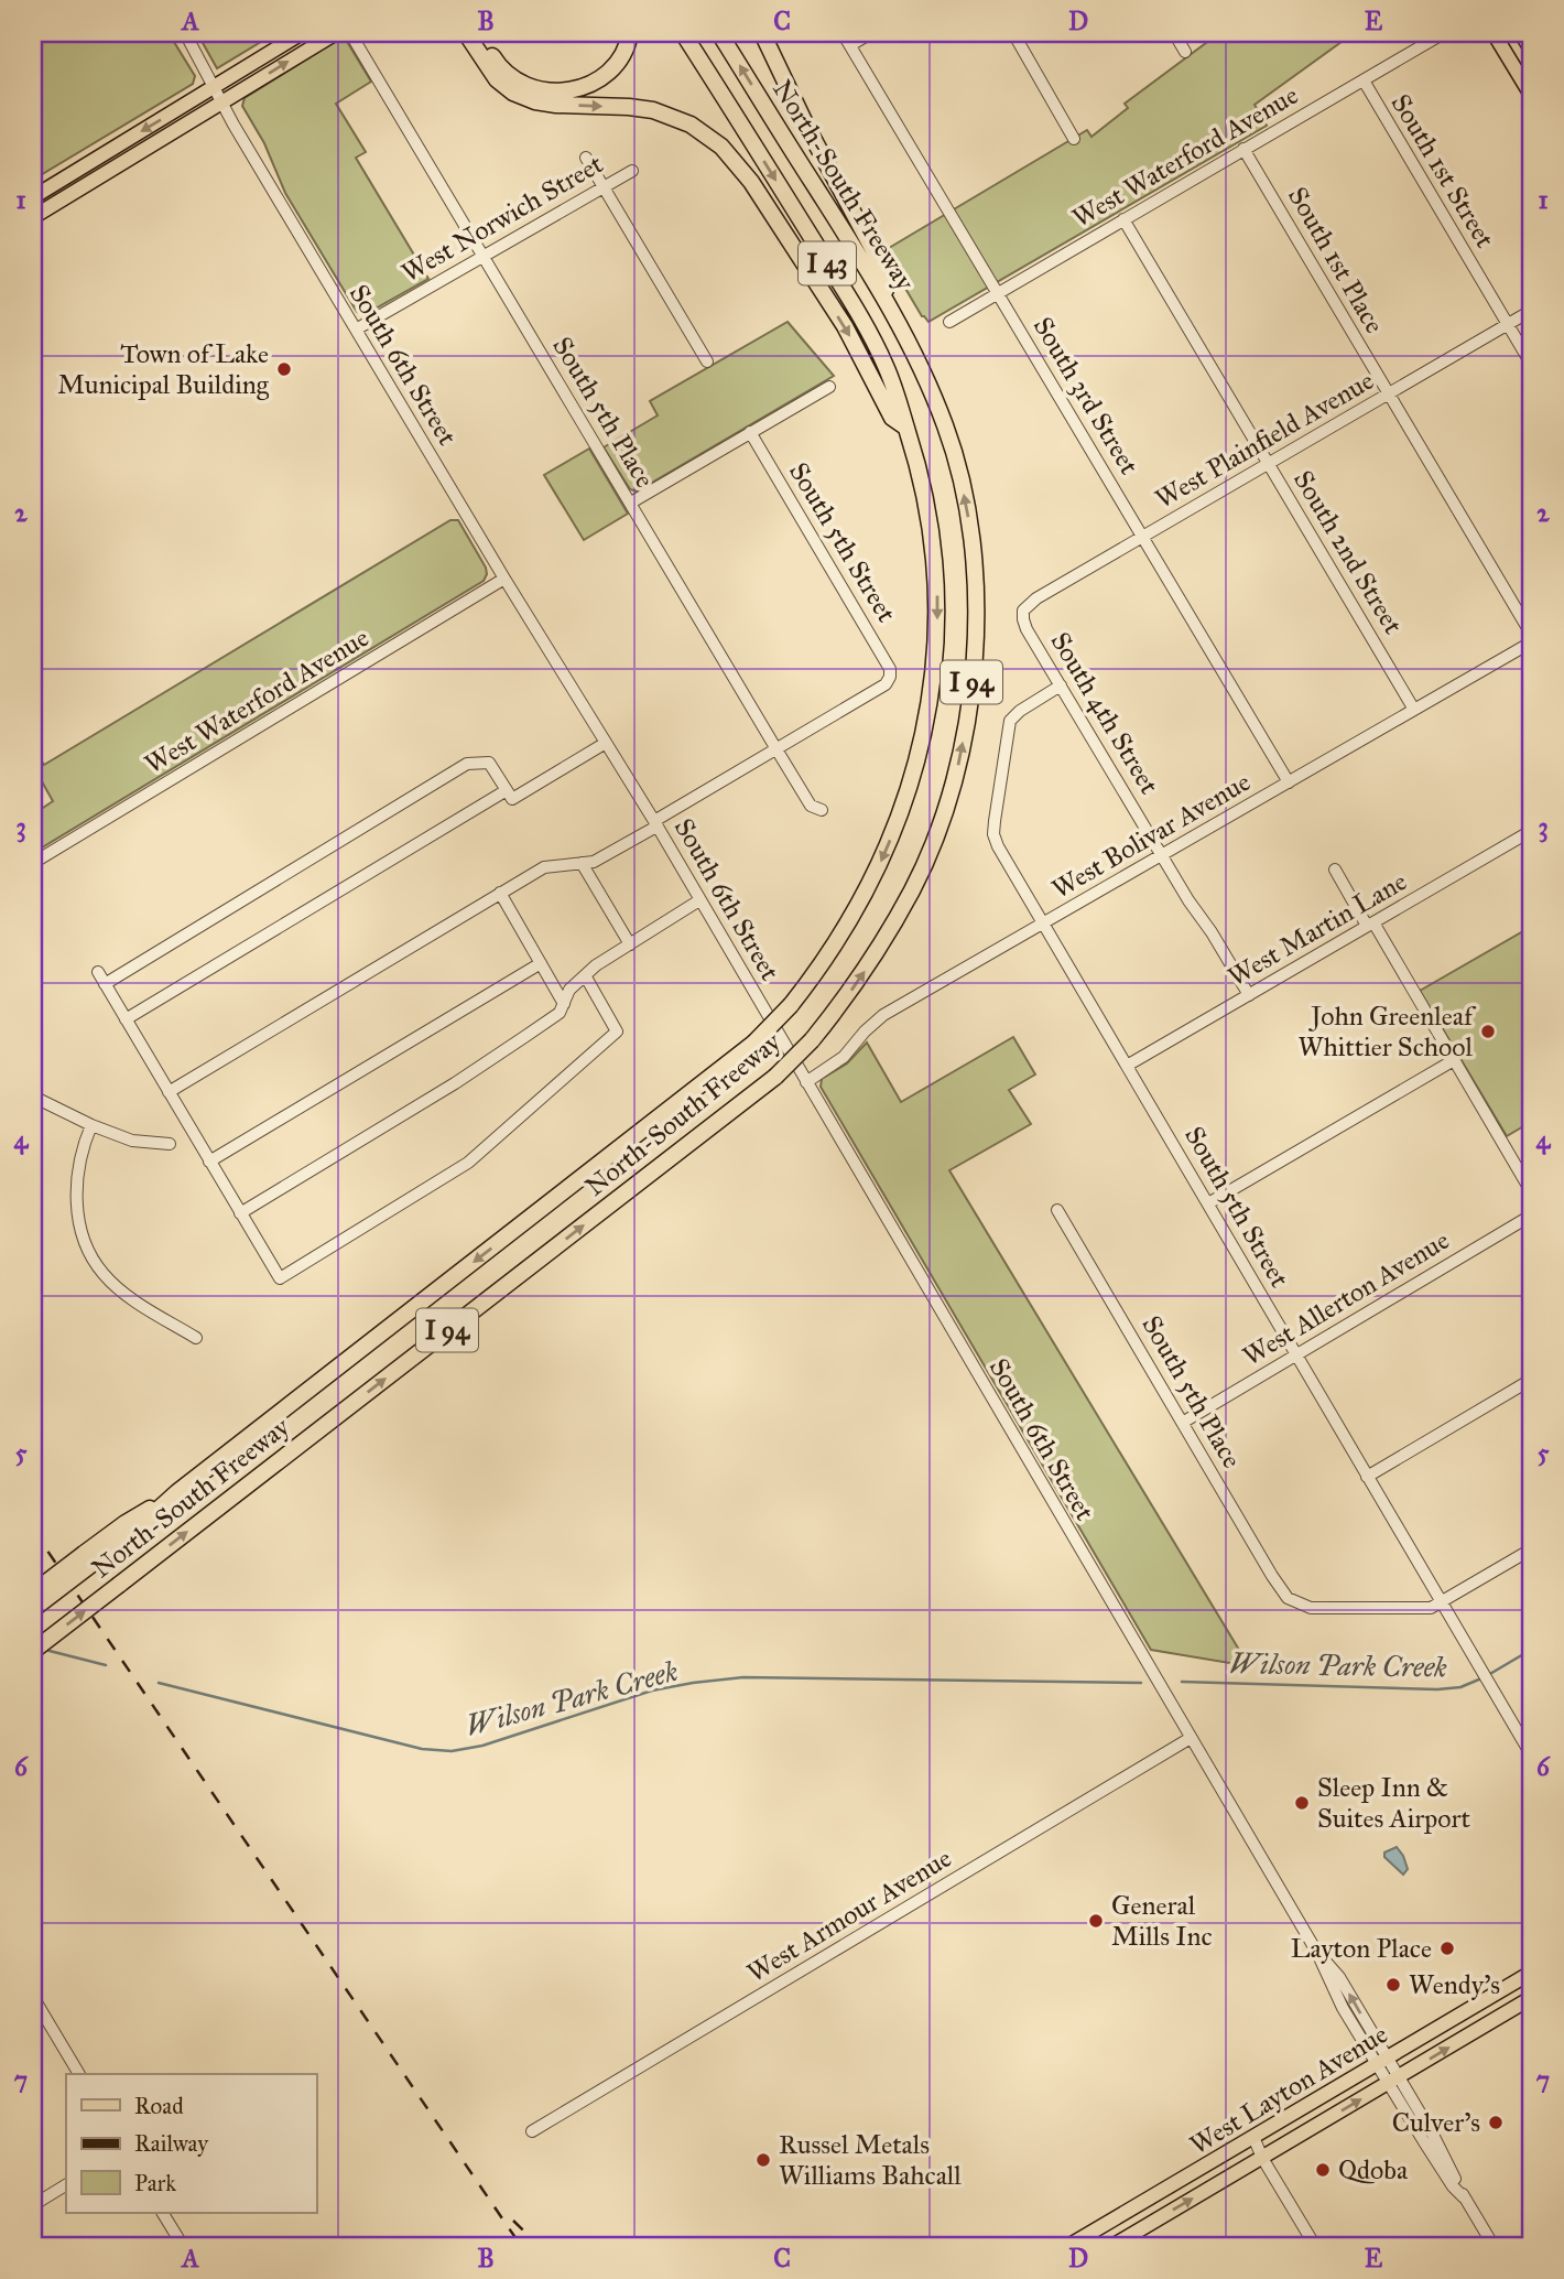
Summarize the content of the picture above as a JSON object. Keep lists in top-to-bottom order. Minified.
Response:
{"streets":{"highway":["North-South Freeway","I 43","I 94"],"main road":["West Layton Avenue"],"street":["West Waterford Avenue","South 1st Street","West Norwich Street","South 1st Place","South 6th Street","South 3rd Street","South 5th Place","West Plainfield Avenue","South 5th Street","South 2nd Street","South 4th Street","West Bolivar Avenue","West Martin Lane","West Allerton Avenue","West Armour Avenue"]},"crossings":[["West Waterford Avenue","South 1st Street"],["West Waterford Avenue","South 1st Place"],["West Waterford Avenue","South 6th Street"],["West Waterford Avenue","South 3rd Street"],["West Waterford Avenue","South 2nd Street"],["South 1st Street","West Plainfield Avenue"],["West Norwich Street","South 6th Street"],["West Norwich Street","South 5th Place"],["South 1st Place","West Plainfield Avenue"],["South 6th Street","West Bolivar Avenue"],["South 6th Street","West Armour Avenue"],["South 6th Street","West Layton Avenue"],["South 3rd Street","West Plainfield Avenue"],["South 3rd Street","West Bolivar Avenue"],["South 5th Place","South 5th Street"],["South 5th Place","West Allerton Avenue"],["West Plainfield Avenue","South 2nd Street"],["West Plainfield Avenue","South 4th Street"],["South 5th Street","South 4th Street"],["South 5th Street","West Bolivar Avenue"],["South 5th Street","West Martin Lane"],["South 5th Street","West Allerton Avenue"],["South 2nd Street","West Bolivar Avenue"],["South 4th Street","West Bolivar Avenue"],["South 4th Street","West Martin Lane"]],"water":["Wilson Park Creek"],"places":["Town of Lake Municipal Building","John Greenleaf Whittier School","Sleep Inn & Suites Airport","General Mills Inc","Layton Place","Wendy's","Culver's","Russel Metals Williams Bahcall","Qdoba"],"legend":["Road","Railway","Park"],"grid":{"columns":["A","B","C","D","E"],"rows":["1","2","3","4","5","6","7"]}}
